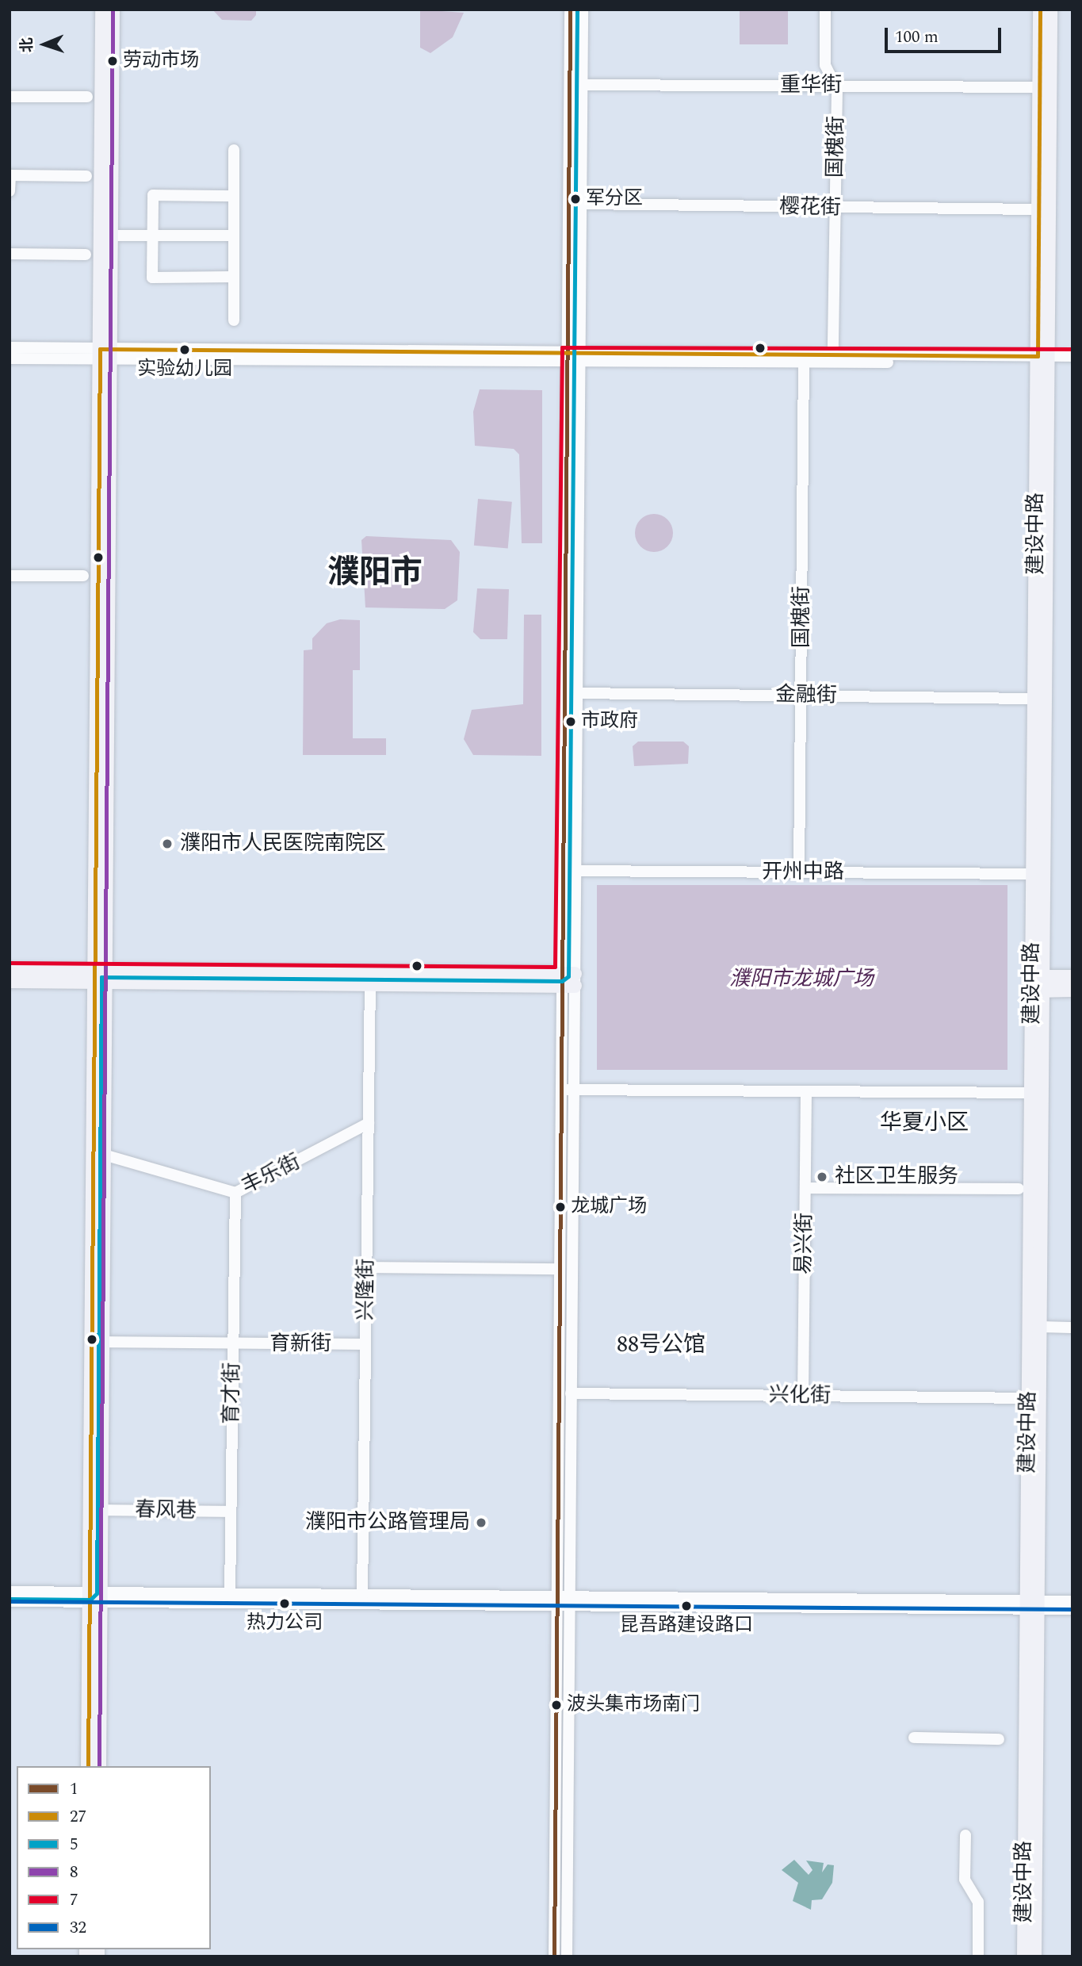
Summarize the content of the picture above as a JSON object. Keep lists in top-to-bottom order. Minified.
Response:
{"streets":{"main road":["建设中路"],"street":["重华街","国槐街","樱花街","金融街","开州中路","丰乐街","易兴街","兴隆街","育新街","育才街","兴化街","春风巷"]},"crossings":[["重华街","国槐街"],["重华街","建设中路"],["国槐街","樱花街"],["国槐街","金融街"],["国槐街","开州中路"],["樱花街","建设中路"],["建设中路","金融街"],["建设中路","开州中路"],["建设中路","兴化街"],["丰乐街","兴隆街"],["丰乐街","育才街"],["易兴街","兴化街"],["兴隆街","育新街"],["育新街","育才街"],["育才街","春风巷"]],"districts":["濮阳市","华夏小区","88号公馆"],"parks":["濮阳市龙城广场"],"places":["劳动市场","军分区","实验幼儿园","市政府","濮阳市人民医院南院区","社区卫生服务","龙城广场","濮阳市公路管理局","热力公司","昆吾路建设路口","波头集市场南门"],"lines":["transit line 1","transit line 27","transit line 5","transit line 8","transit line 7","transit line 32"],"legend":["1","27","5","8","7","32"],"scale_bar":"100 m","north":"left"}
